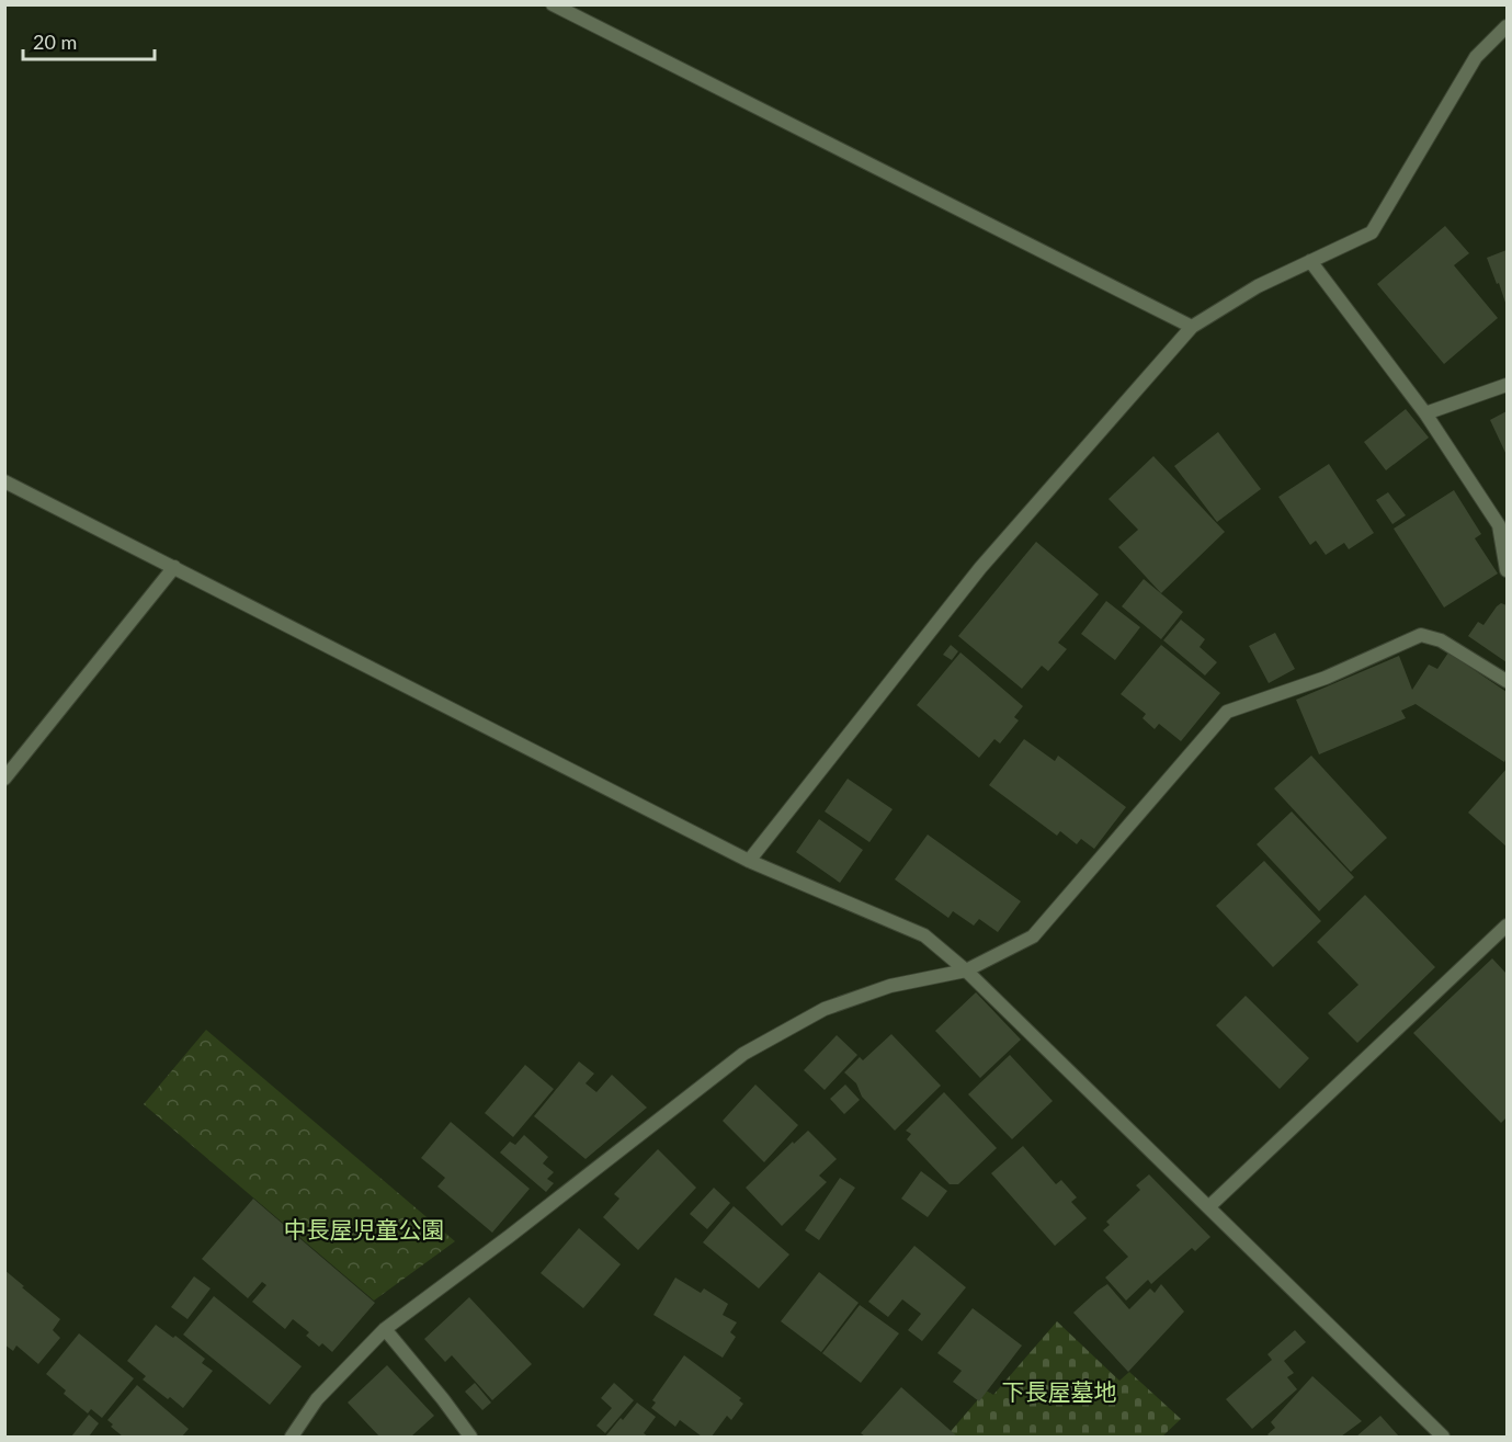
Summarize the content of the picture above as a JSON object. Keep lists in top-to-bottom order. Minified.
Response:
{"parks":["中長屋児童公園","下長屋墓地"],"scale_bar":"20 m"}
